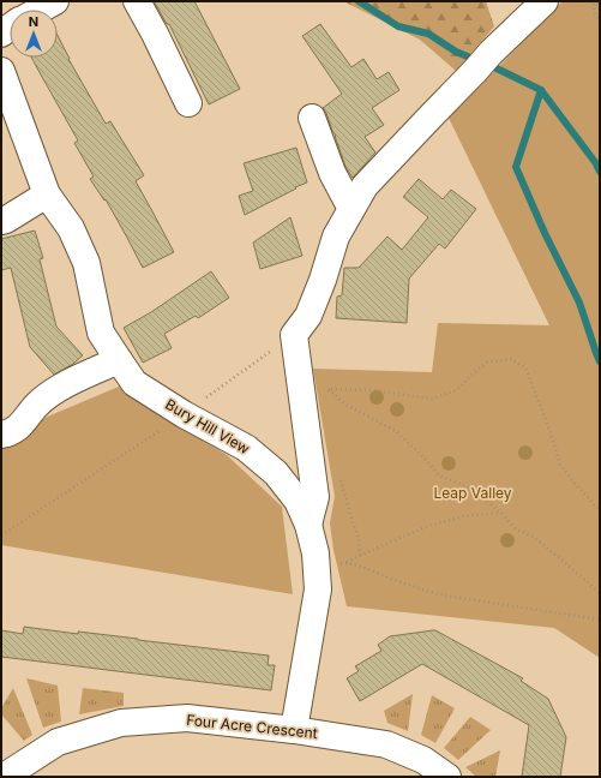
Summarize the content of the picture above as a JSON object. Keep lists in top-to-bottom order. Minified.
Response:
{"streets":{"street":["Bury Hill View","Four Acre Crescent"]},"crossings":[["Bury Hill View","Four Acre Crescent"]],"parks":["Leap Valley"],"north":"top"}
